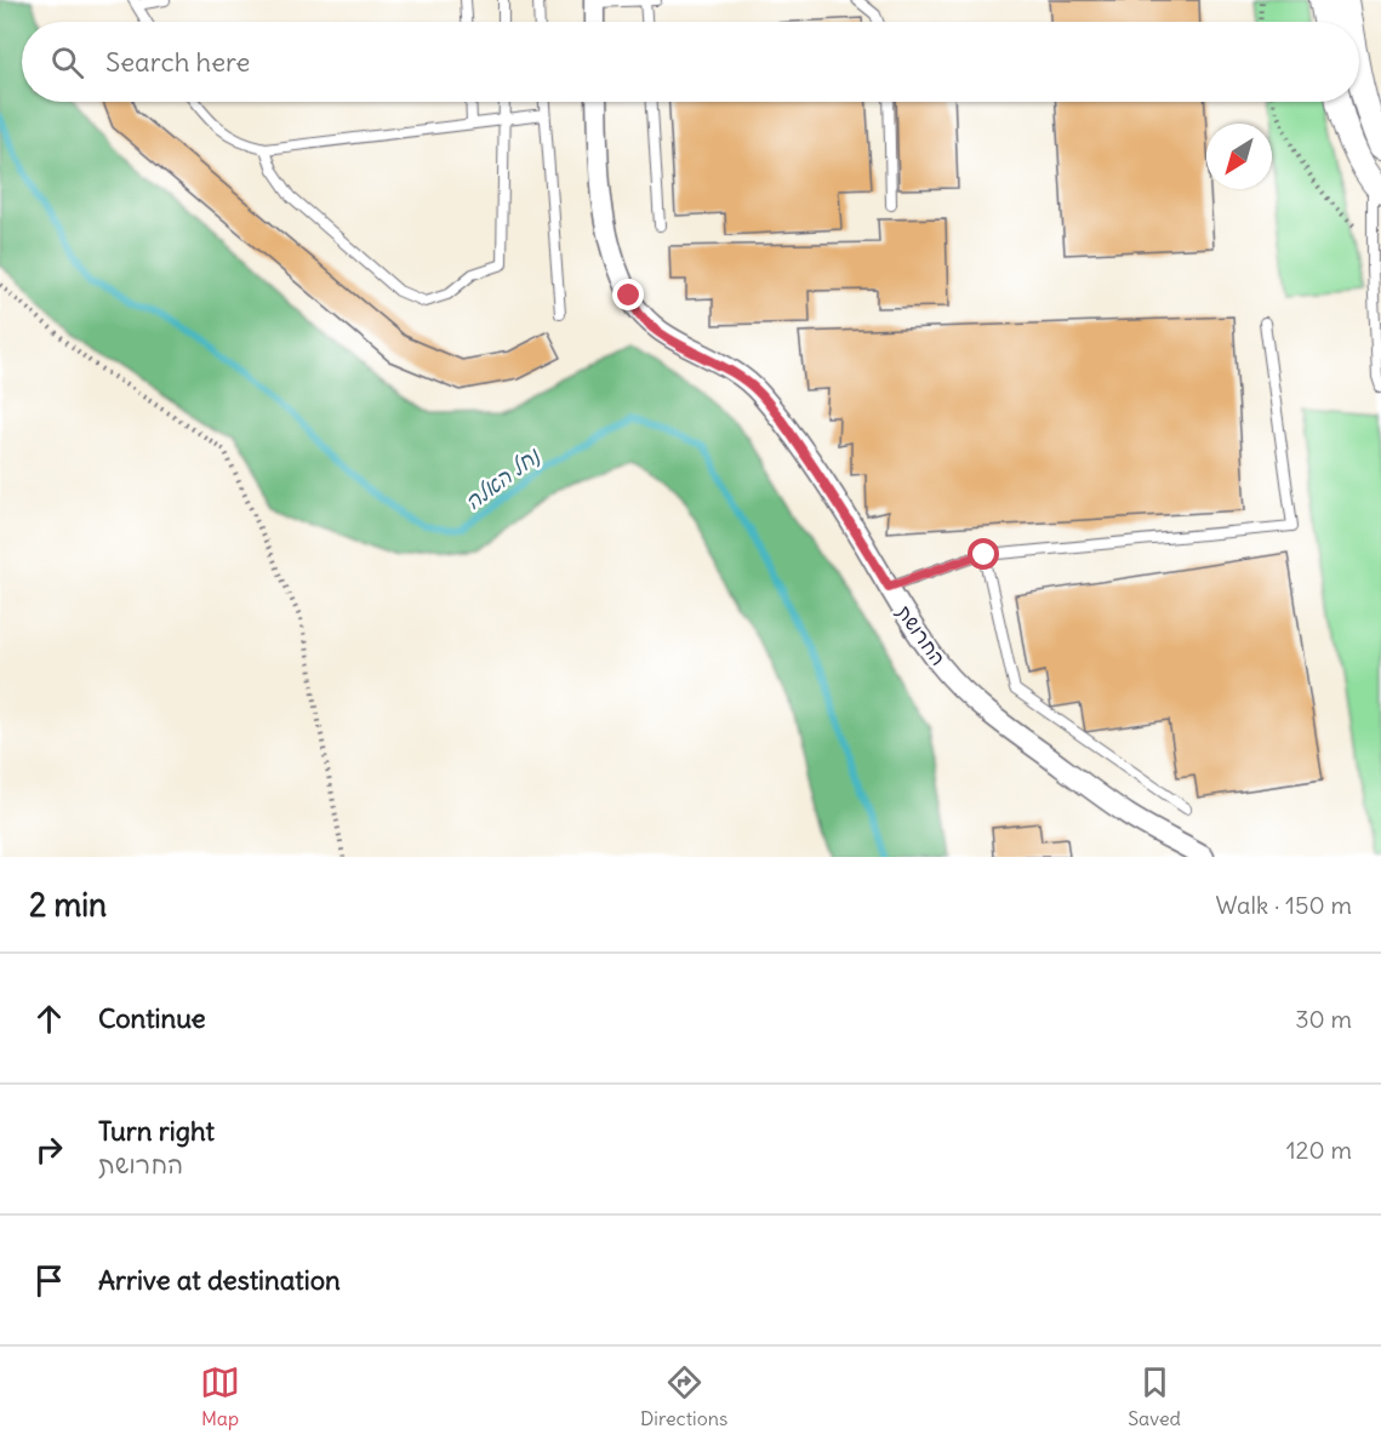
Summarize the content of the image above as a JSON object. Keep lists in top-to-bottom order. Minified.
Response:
{"streets":{"street":["החרושת"]},"water":["נחל האלה"],"north":"bottom left","page":{"search":"Search here","heading":["2 min","Walk · 150 m"],"list":[["Continue","30 m"],["Turn right","החרושת","120 m"],"Arrive at destination"],"nav":["Map","Directions","Saved"]}}
